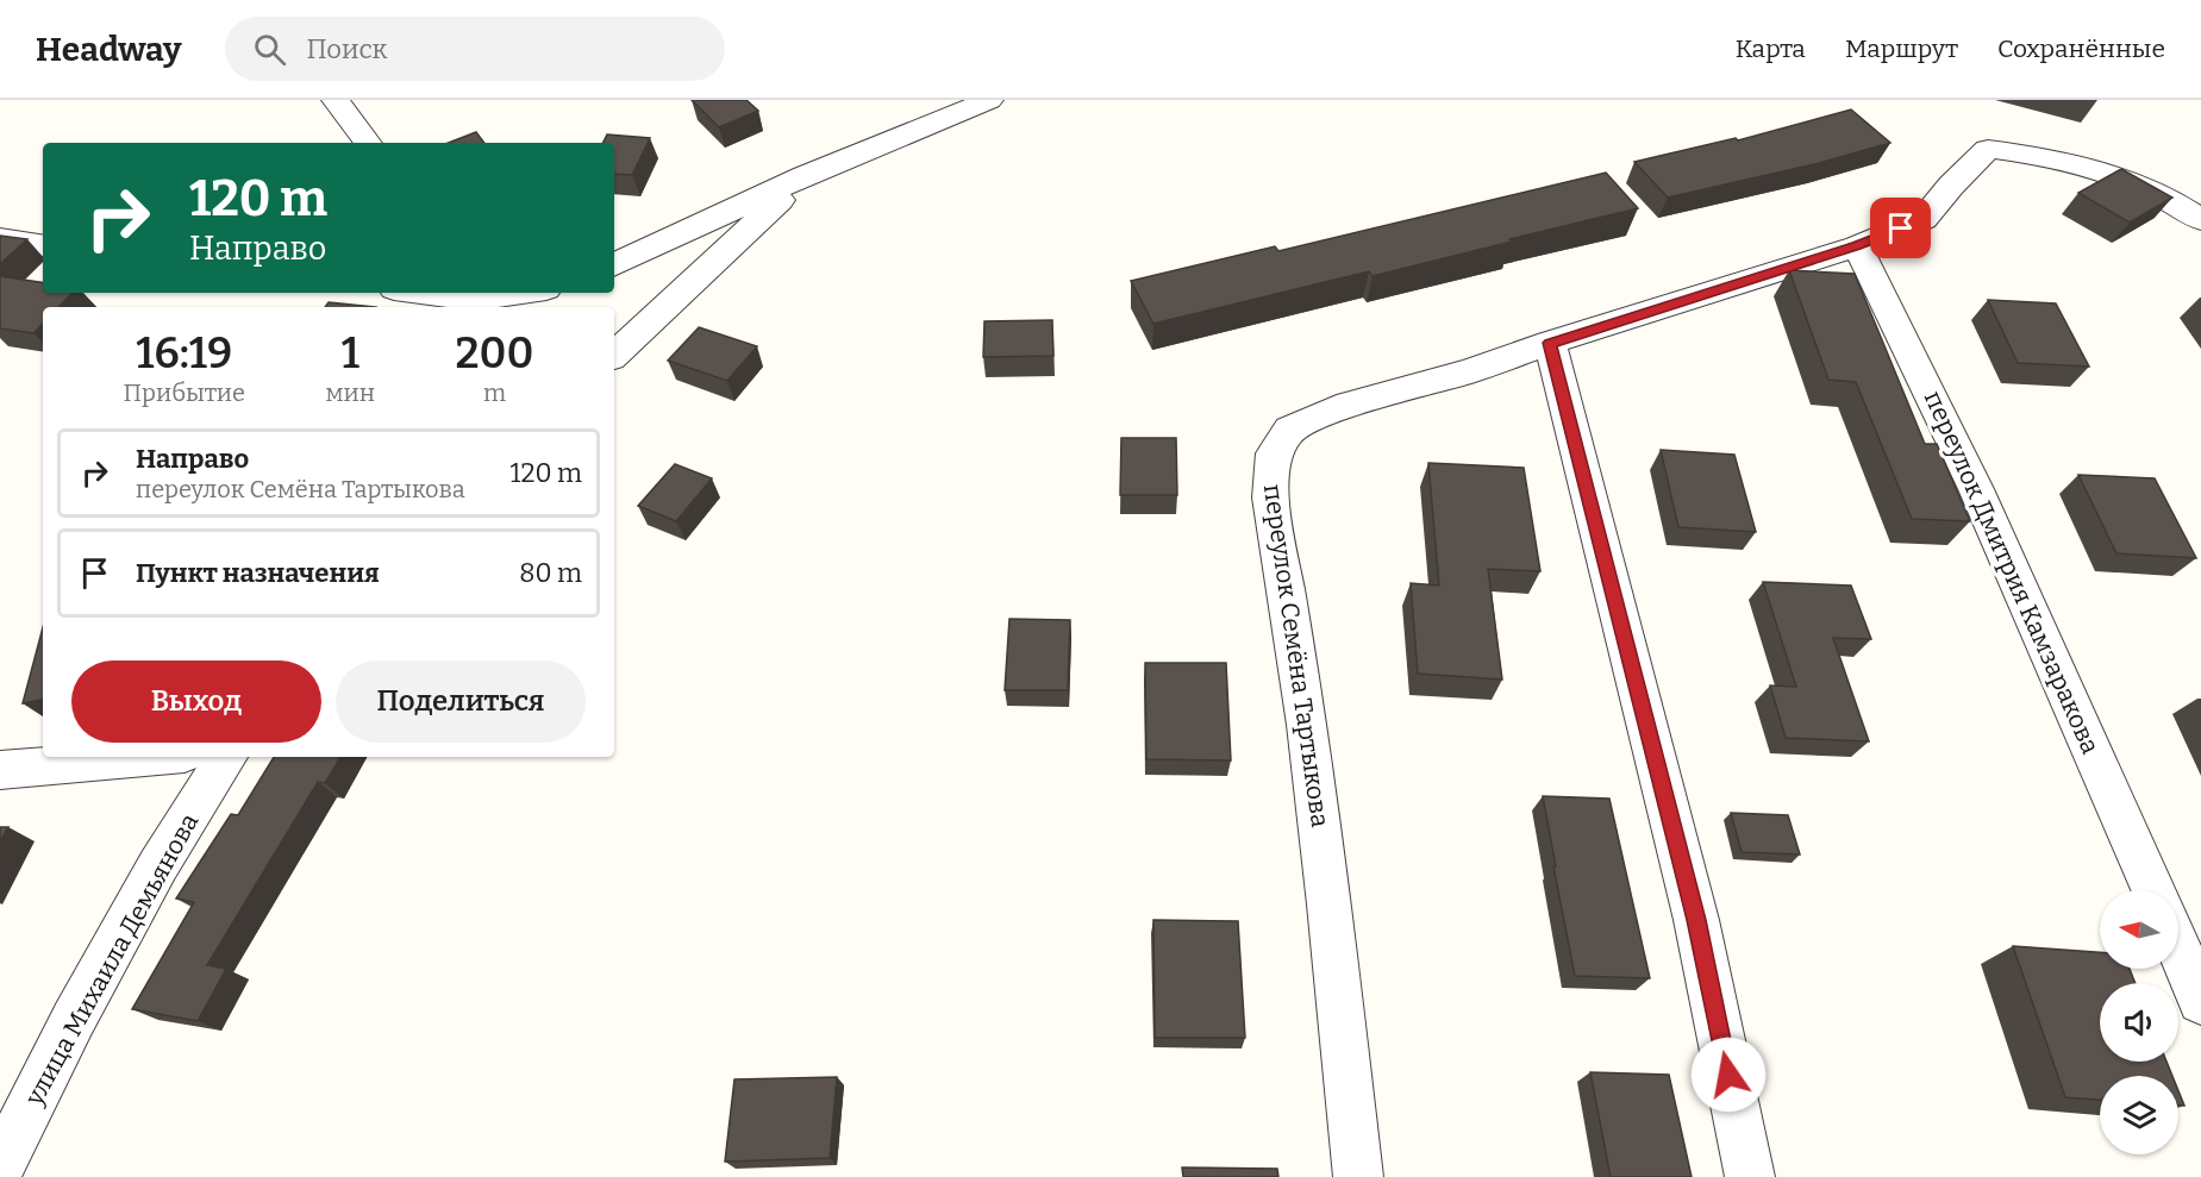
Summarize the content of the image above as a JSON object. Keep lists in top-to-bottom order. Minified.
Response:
{"streets":{"street":["переулок Дмитрия Камзаракова","переулок Семёна Тартыкова","улица Михаила Демьянова"]},"crossings":[["переулок Дмитрия Камзаракова","переулок Семёна Тартыкова"]],"north":"left","page":{"header":"Headway","search":"Поиск","nav":["Карта","Маршрут","Сохранённые"],"turn":["120 m","Направо"],"eta":["16:19","Прибытие","1","мин","200","m"],"list":[{"name":"Направо","note":"переулок Семёна Тартыкова","value":"120 m"},{"name":"Пункт назначения","value":"80 m"}],"buttons":["Выход","Поделиться"]}}
